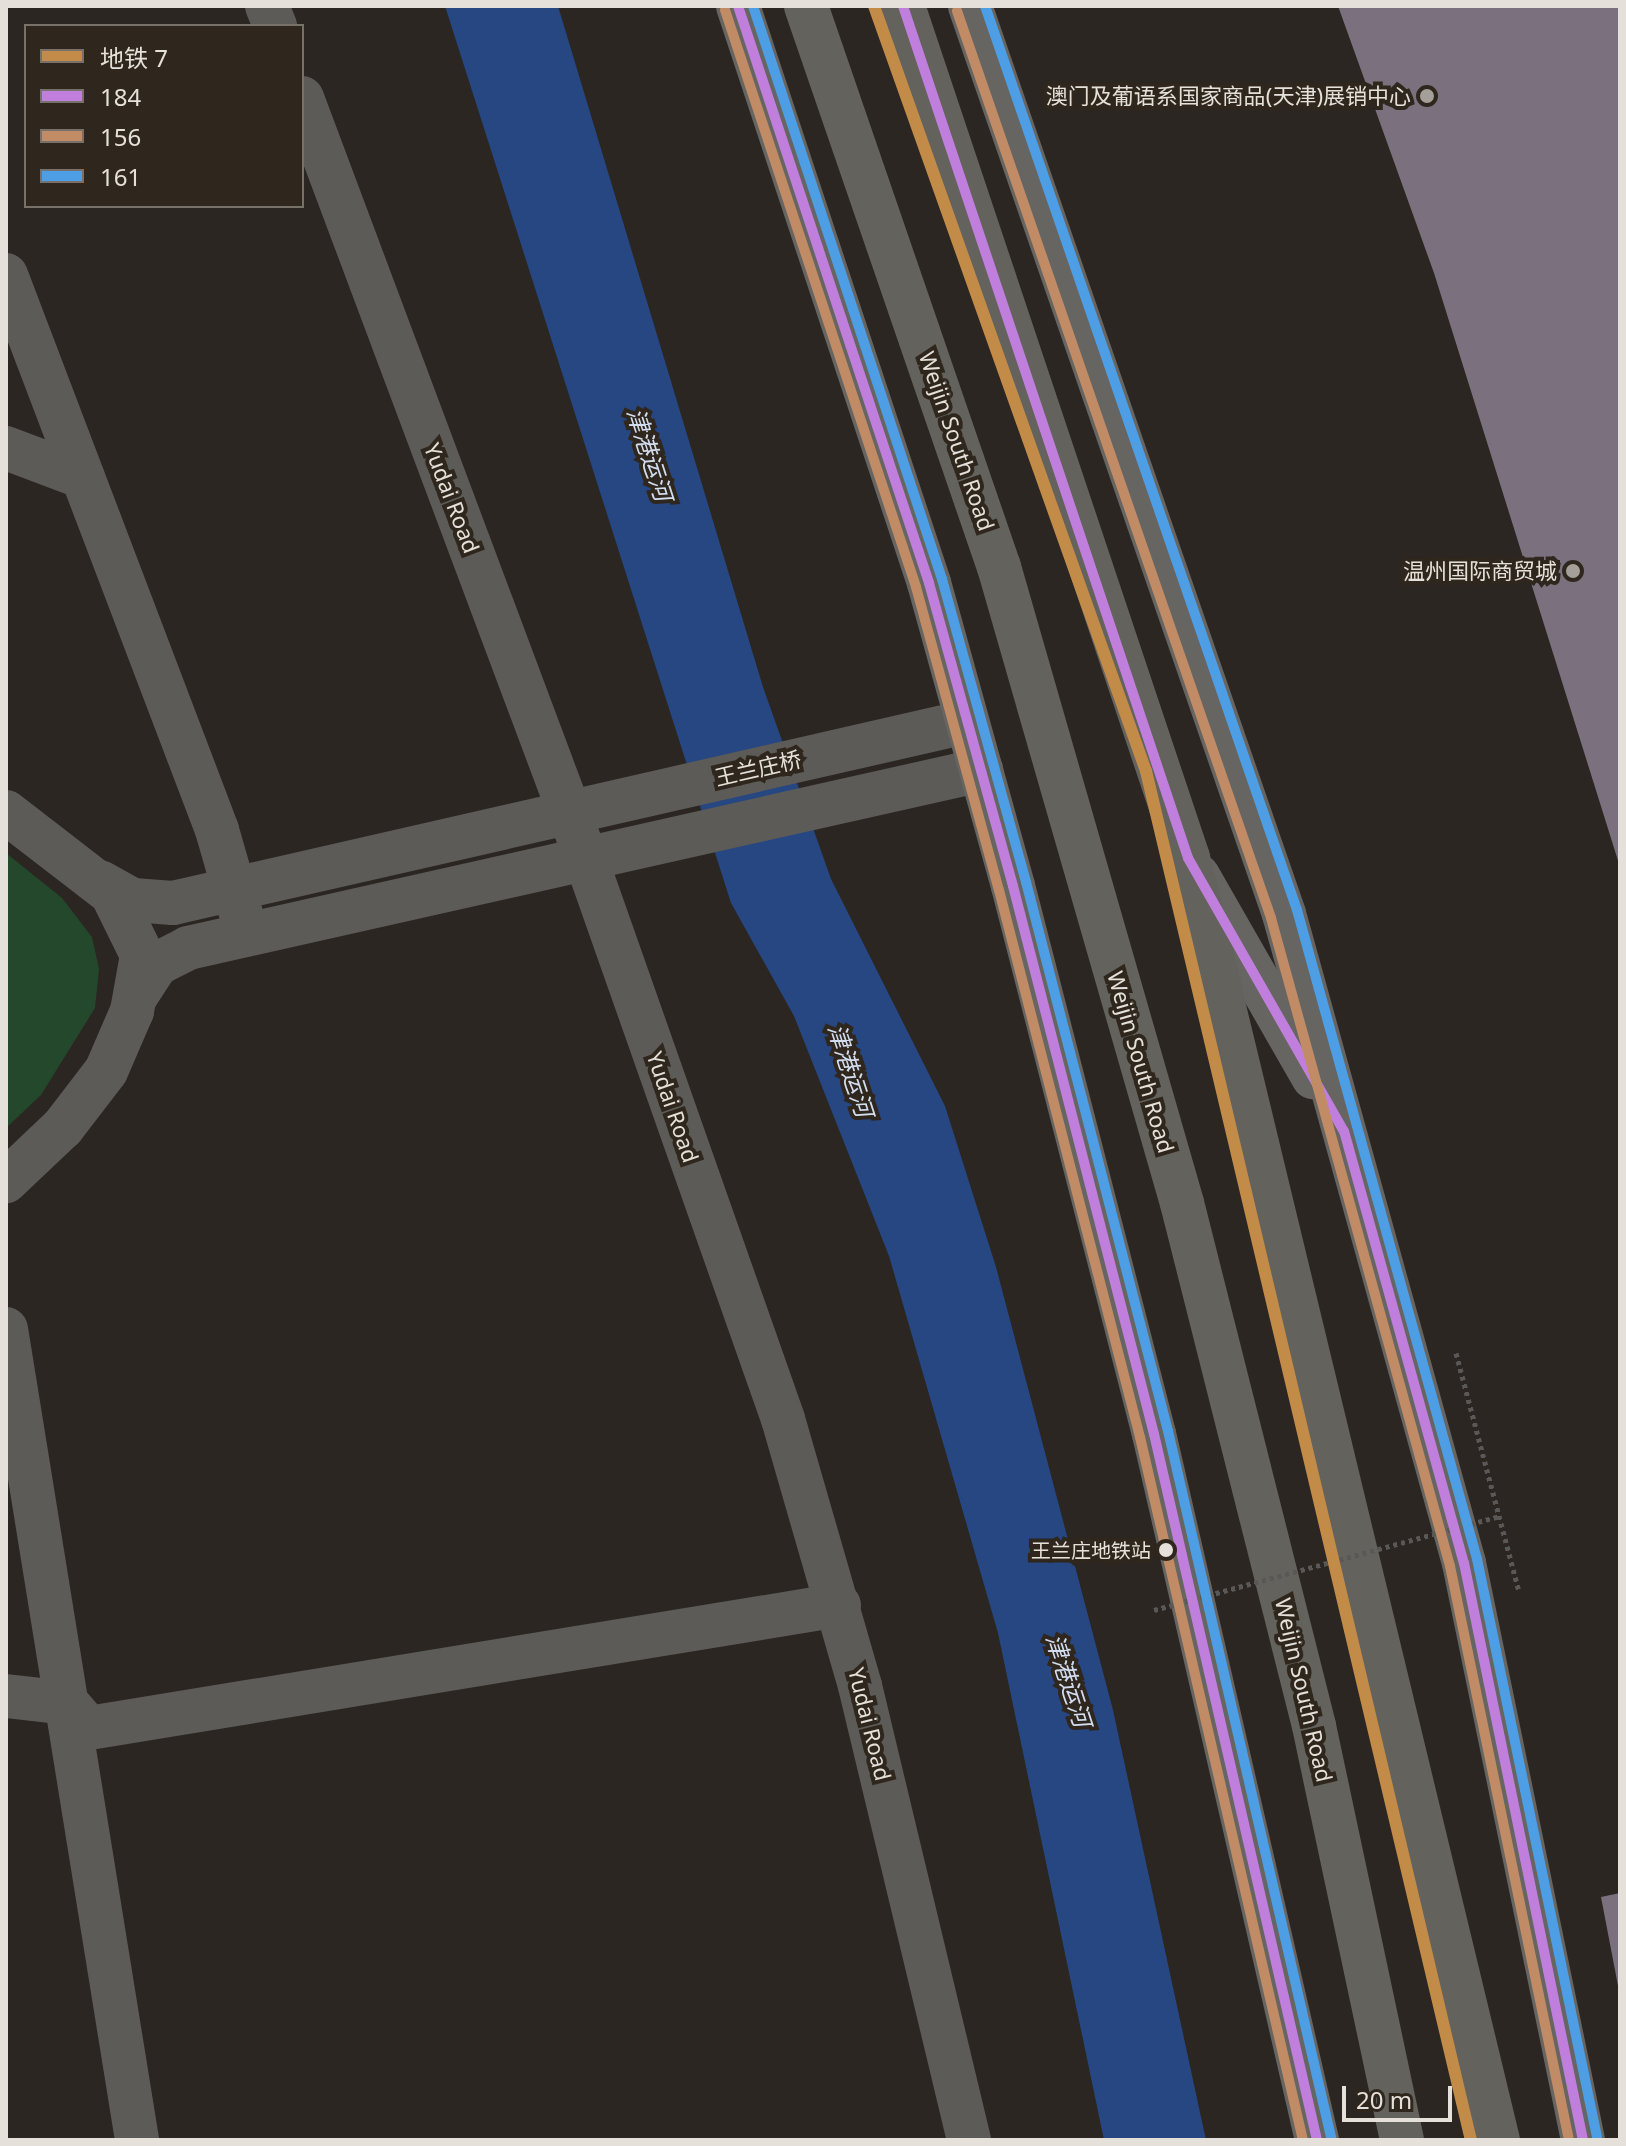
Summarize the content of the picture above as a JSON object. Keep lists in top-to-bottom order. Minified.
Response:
{"streets":{"highway":["Weijin South Road"],"street":["Yudai Road","王兰庄桥"]},"crossings":[["Yudai Road","王兰庄桥"]],"water":["津港运河"],"places":["澳门及葡语系国家商品(天津)展销中心","温州国际商贸城","王兰庄地铁站"],"lines":["metro line 7","transit line 184","transit line 161","transit line 156"],"legend":["地铁 7","184","156","161"],"scale_bar":"20 m"}
